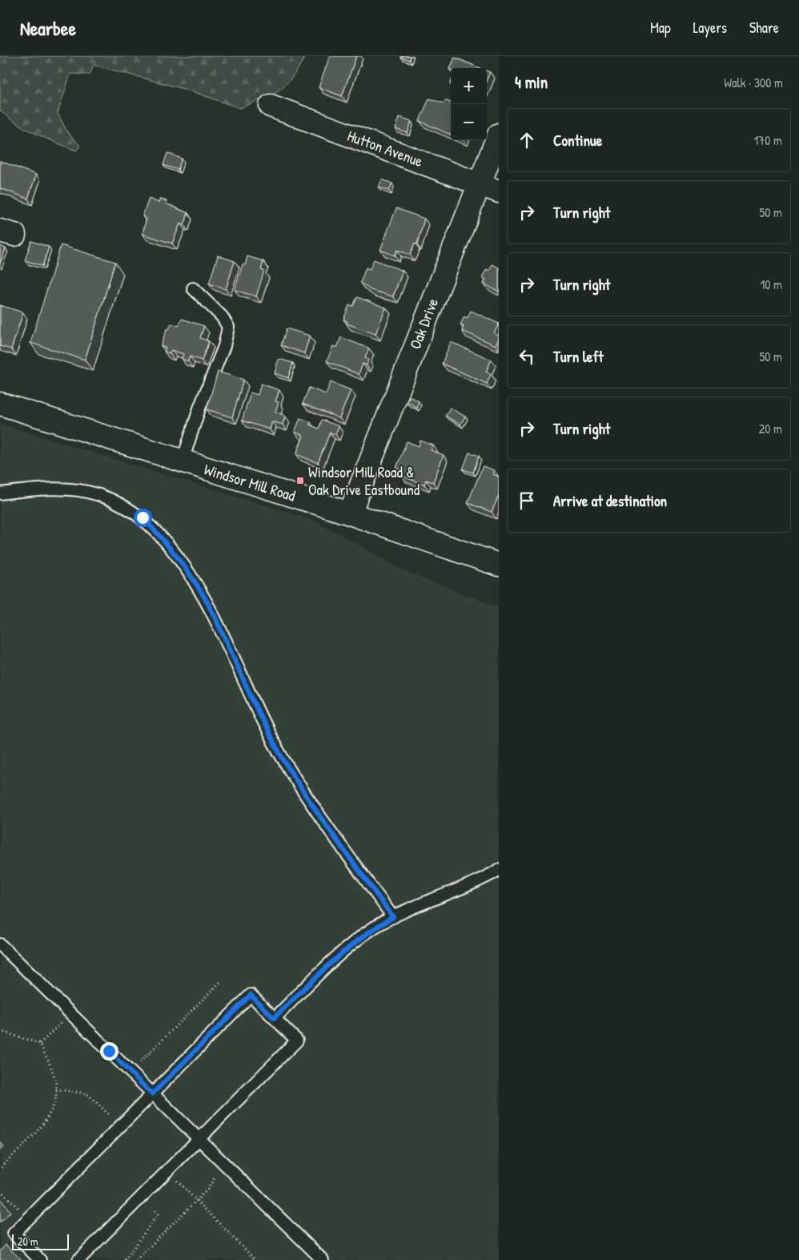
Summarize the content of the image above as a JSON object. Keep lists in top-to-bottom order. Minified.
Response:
{"streets":{"street":["Hutton Avenue","Oak Drive","Windsor Mill Road"]},"crossings":[["Hutton Avenue","Oak Drive"],["Oak Drive","Windsor Mill Road"]],"places":{"transit":["Windsor Mill Road & Oak Drive Eastbound"]},"scale_bar":"20 m","page":{"header":"Nearbee","nav":["Map","Layers","Share"],"heading":["4 min","Walk · 300 m"],"map_buttons":["+","−"],"list":[["Continue","170 m"],["Turn right","50 m"],["Turn right","10 m"],["Turn left","50 m"],["Turn right","20 m"],"Arrive at destination"],"scale":"20 m"}}
